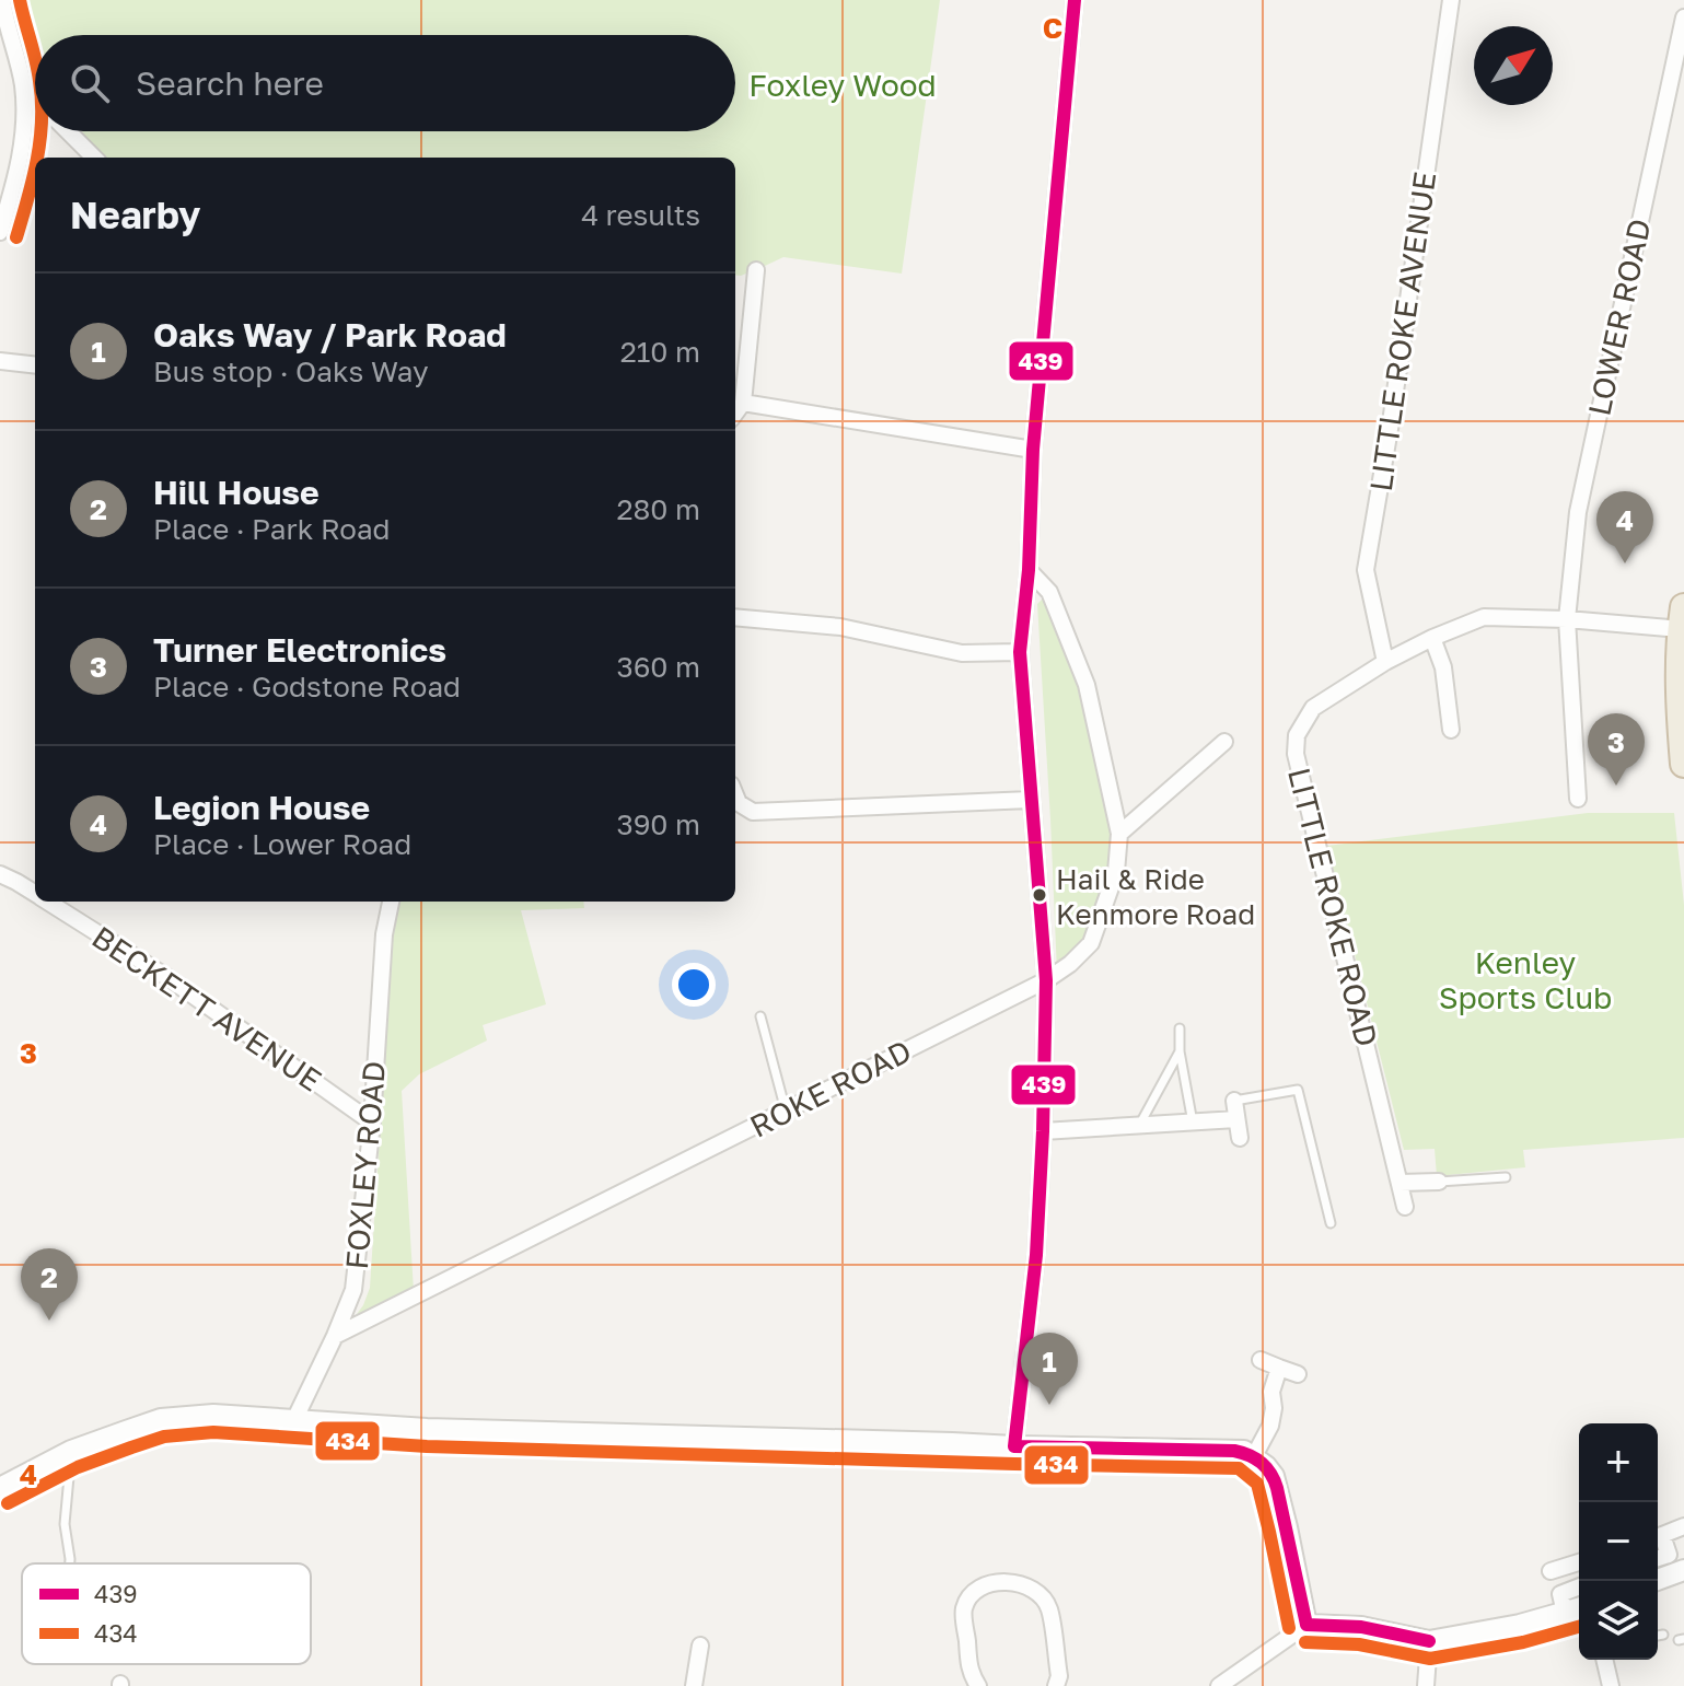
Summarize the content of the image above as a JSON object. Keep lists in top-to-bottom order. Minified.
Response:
{"streets":{"street":["LOWER ROAD","LITTLE ROKE AVENUE","LITTLE ROKE ROAD","BECKETT AVENUE","ROKE ROAD","FOXLEY ROAD"]},"crossings":[["LOWER ROAD","LITTLE ROKE ROAD"],["LITTLE ROKE AVENUE","LITTLE ROKE ROAD"],["BECKETT AVENUE","FOXLEY ROAD"],["ROKE ROAD","FOXLEY ROAD"]],"parks":["Foxley Wood","Kenley Sports Club"],"places":["Hail & Ride Kenmore Road"],"lines":["transit line 439","transit line 434"],"legend":["439","434"],"north":"top right","page":{"search":"Search here","heading":["Nearby","4 results"],"list":[{"mark":"1","name":"Oaks Way / Park Road","note":"Bus stop · Oaks Way","value":"210 m"},{"mark":"2","name":"Hill House","note":"Place · Park Road","value":"280 m"},{"mark":"3","name":"Turner Electronics","note":"Place · Godstone Road","value":"360 m"},{"mark":"4","name":"Legion House","note":"Place · Lower Road","value":"390 m"}],"pins":["4","3","2","1"],"map_buttons":["+","−"]},"grid":{"columns":["C"],"rows":["3","4"]}}
